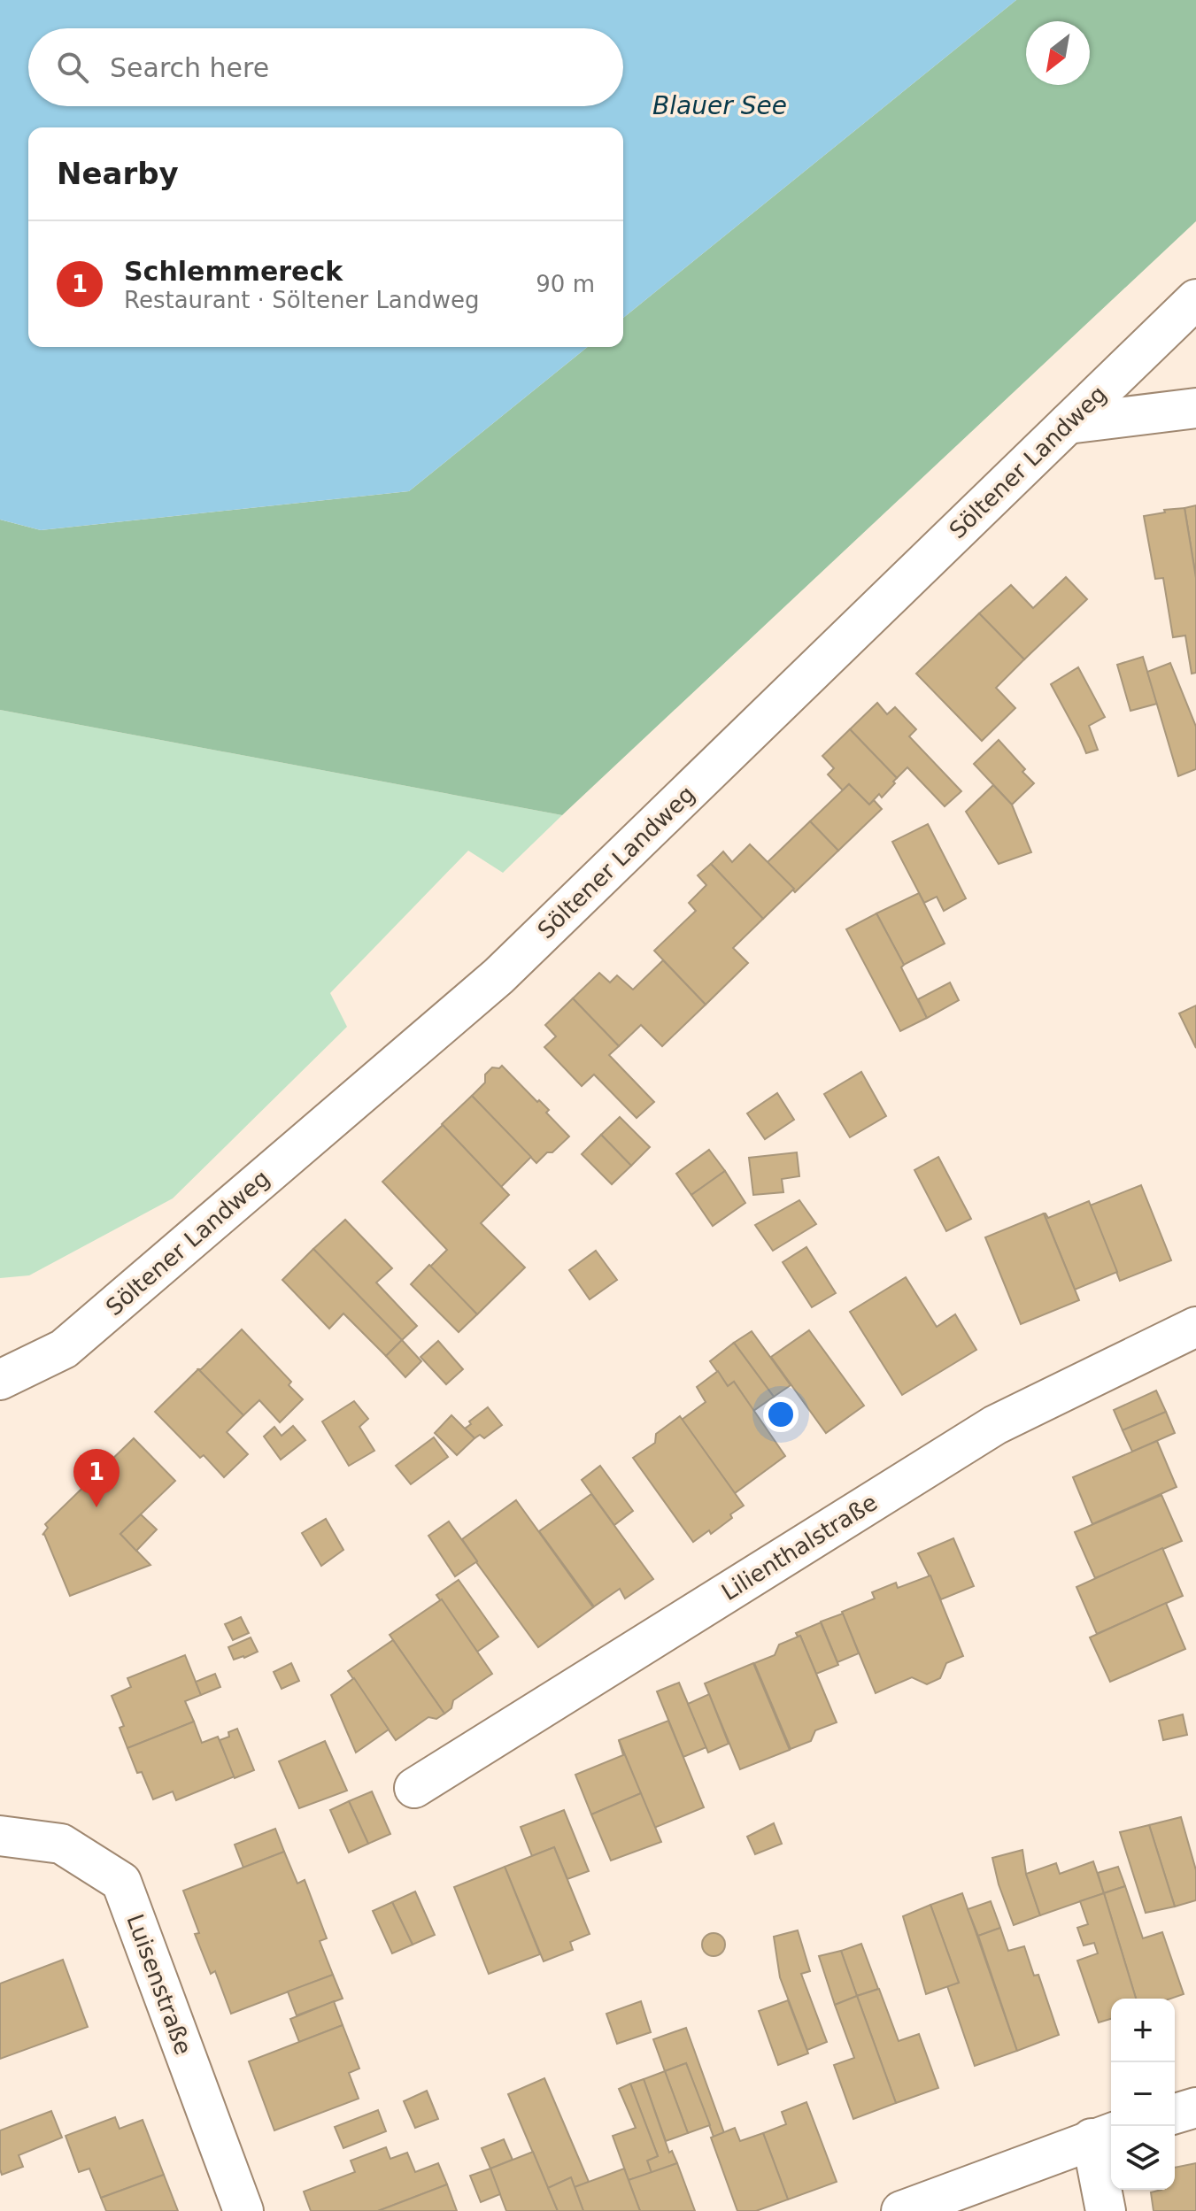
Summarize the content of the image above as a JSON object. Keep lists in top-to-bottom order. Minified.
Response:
{"streets":{"street":["Söltener Landweg","Lilienthalstraße","Luisenstraße"]},"water":["Blauer See"],"north":"bottom left","page":{"search":"Search here","heading":"Nearby","list":[{"mark":"1","name":"Schlemmereck","note":"Restaurant · Söltener Landweg","value":"90 m"}],"pins":"1","map_buttons":["+","−"]}}
